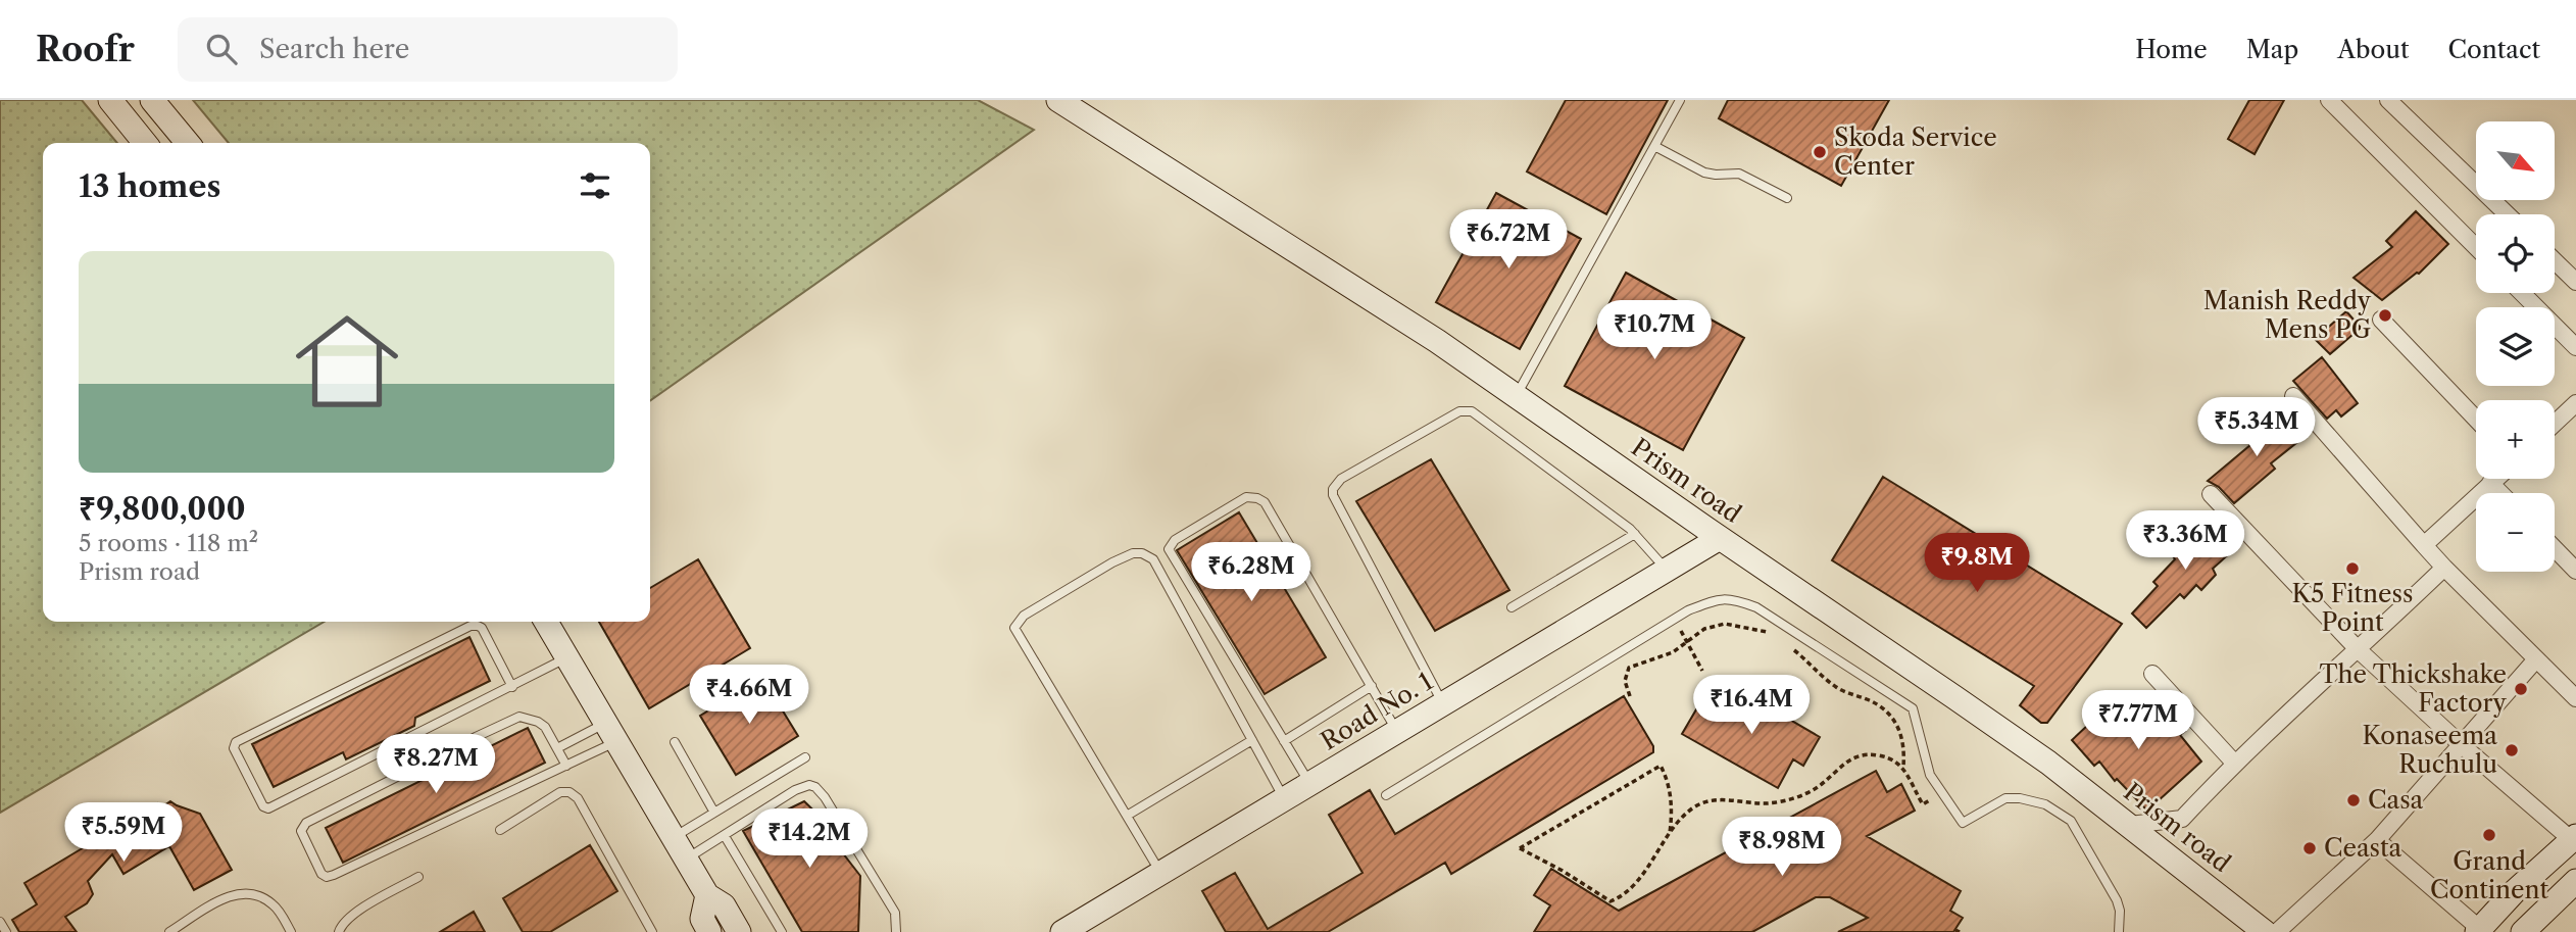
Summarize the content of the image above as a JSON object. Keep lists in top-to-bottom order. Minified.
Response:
{"streets":{"street":["Prism road","Road No. 1"]},"crossings":[["Prism road","Road No. 1"]],"places":["Skoda Service Center","Manish Reddy Mens PG","K5 Fitness Point","The Thickshake Factory","Konaseema Ruchulu","Casa","Grand Continent","Ceasta"],"north":"bottom right","page":{"header":"Roofr","search":"Search here","nav":["Home","Map","About","Contact"],"map_buttons":["+","−"],"heading":"13 homes","price":["₹6.72M","₹10.7M","₹5.34M","₹3.36M","₹9.8M","₹6.28M","₹4.66M","₹16.4M","₹7.77M","₹8.27M","₹5.59M","₹14.2M","₹8.98M"],"list":[{"name":"₹9,800,000","note":"5 rooms · 118 m² · Prism road"}]}}
